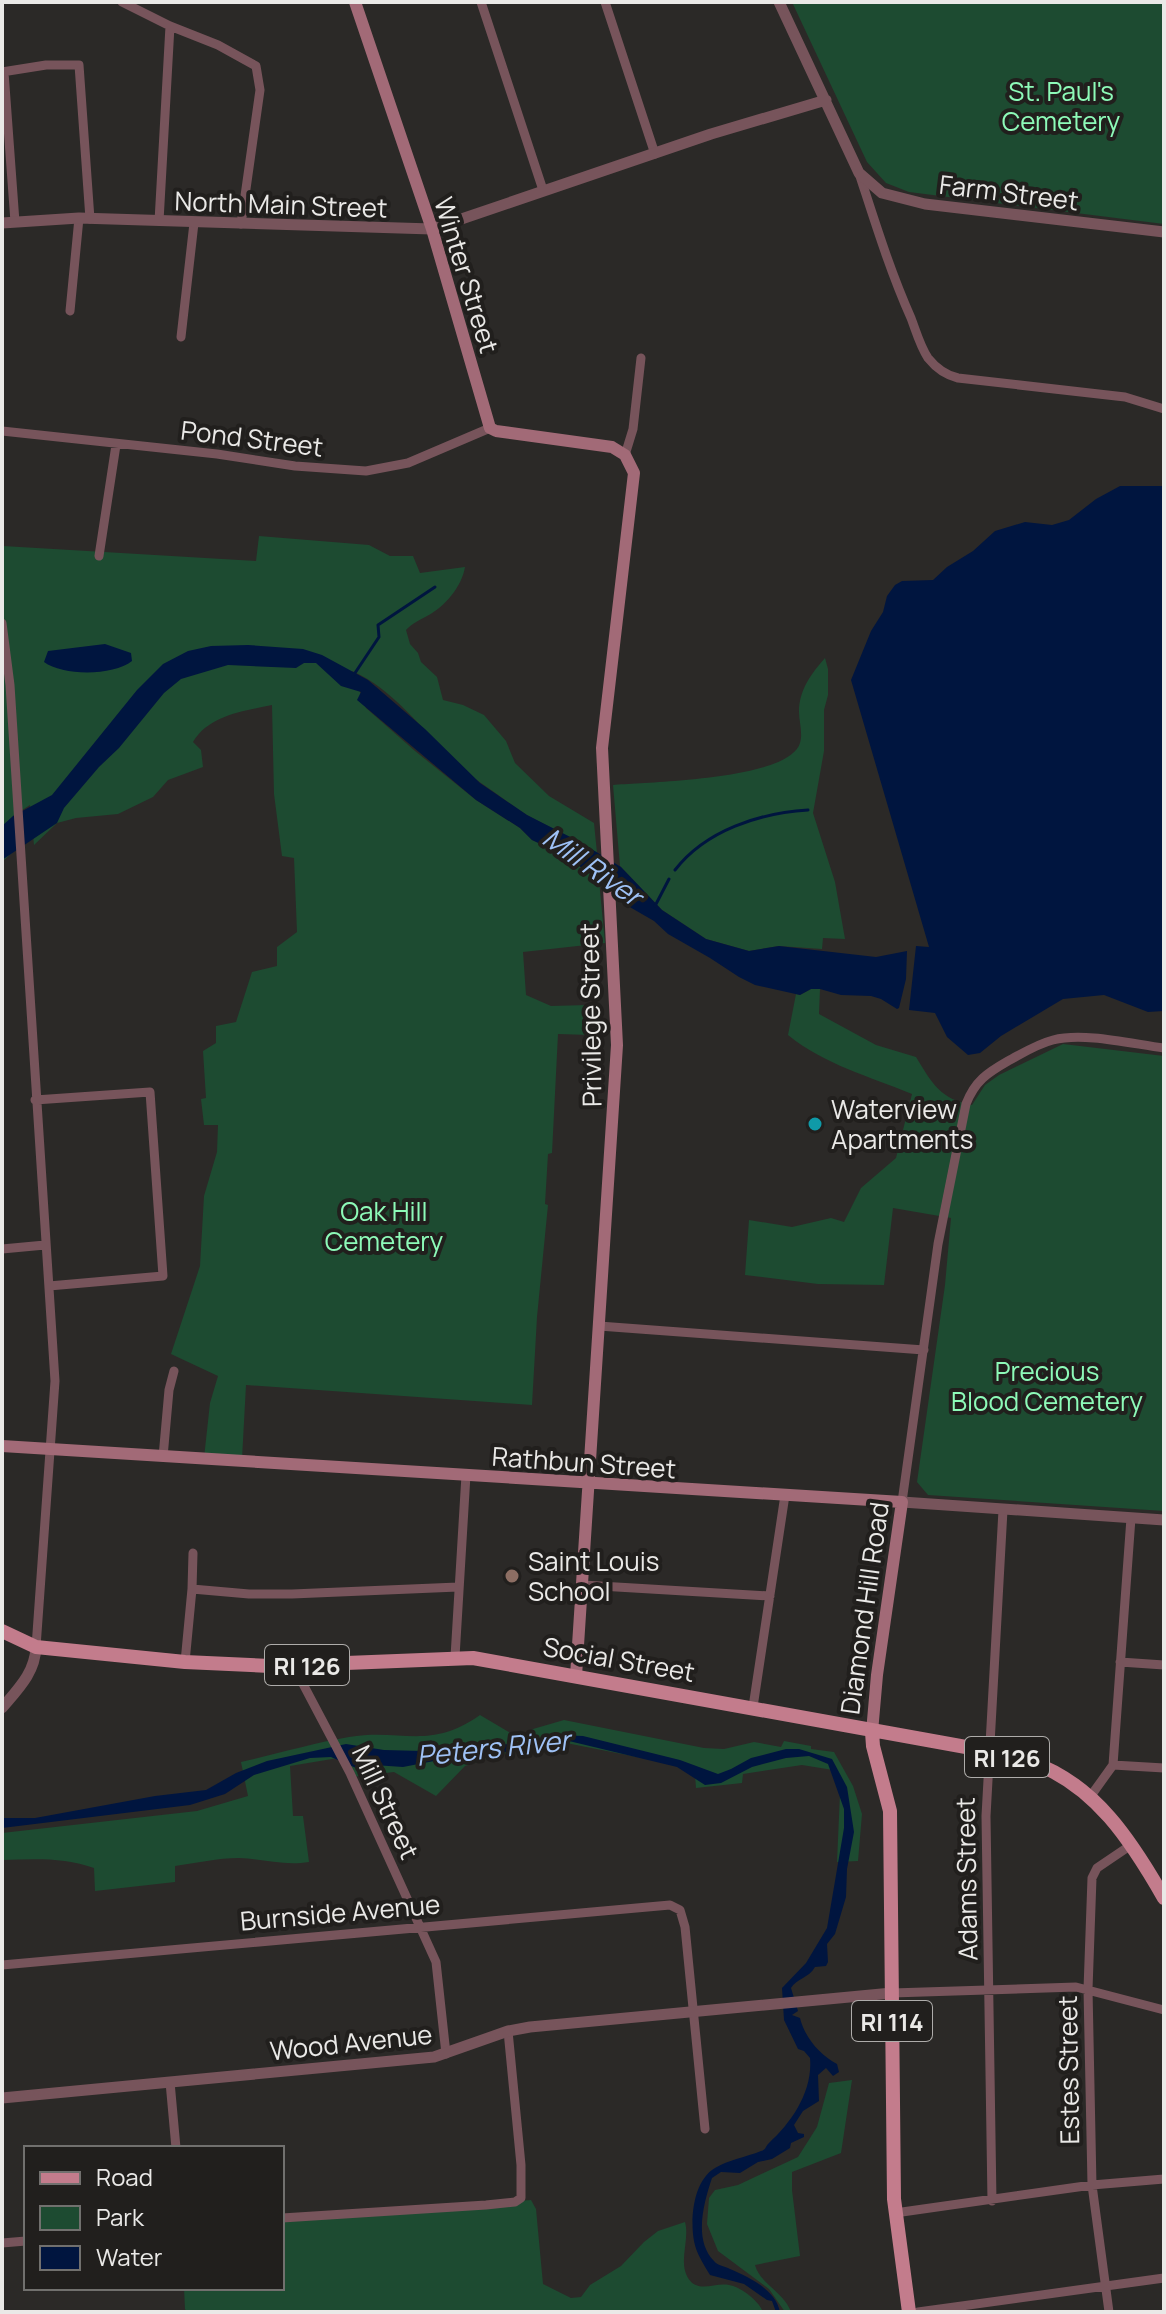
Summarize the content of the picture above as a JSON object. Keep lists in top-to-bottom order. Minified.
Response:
{"streets":{"main road":["Winter Street","Privilege Street","Rathbun Street","Diamond Hill Road","Social Street","RI 126","RI 114"],"street":["Farm Street","North Main Street","Pond Street","Mill Street","Adams Street","Burnside Avenue","Wood Avenue","Estes Street"]},"crossings":[["North Main Street","Winter Street"],["Winter Street","Pond Street"],["Privilege Street","Rathbun Street"],["Privilege Street","Social Street"],["Rathbun Street","Diamond Hill Road"],["Rathbun Street","Adams Street"],["Diamond Hill Road","Social Street"],["Diamond Hill Road","Wood Avenue"],["Social Street","RI 126"],["Social Street","Mill Street"],["Social Street","Adams Street"],["Social Street","Estes Street"],["Mill Street","Burnside Avenue"],["Mill Street","Wood Avenue"],["Burnside Avenue","Wood Avenue"]],"water":["Mill River","Peters River"],"parks":["St. Paul's Cemetery","Oak Hill Cemetery","Precious Blood Cemetery"],"places":["Waterview Apartments","Saint Louis School"],"legend":["Road","Park","Water"]}
